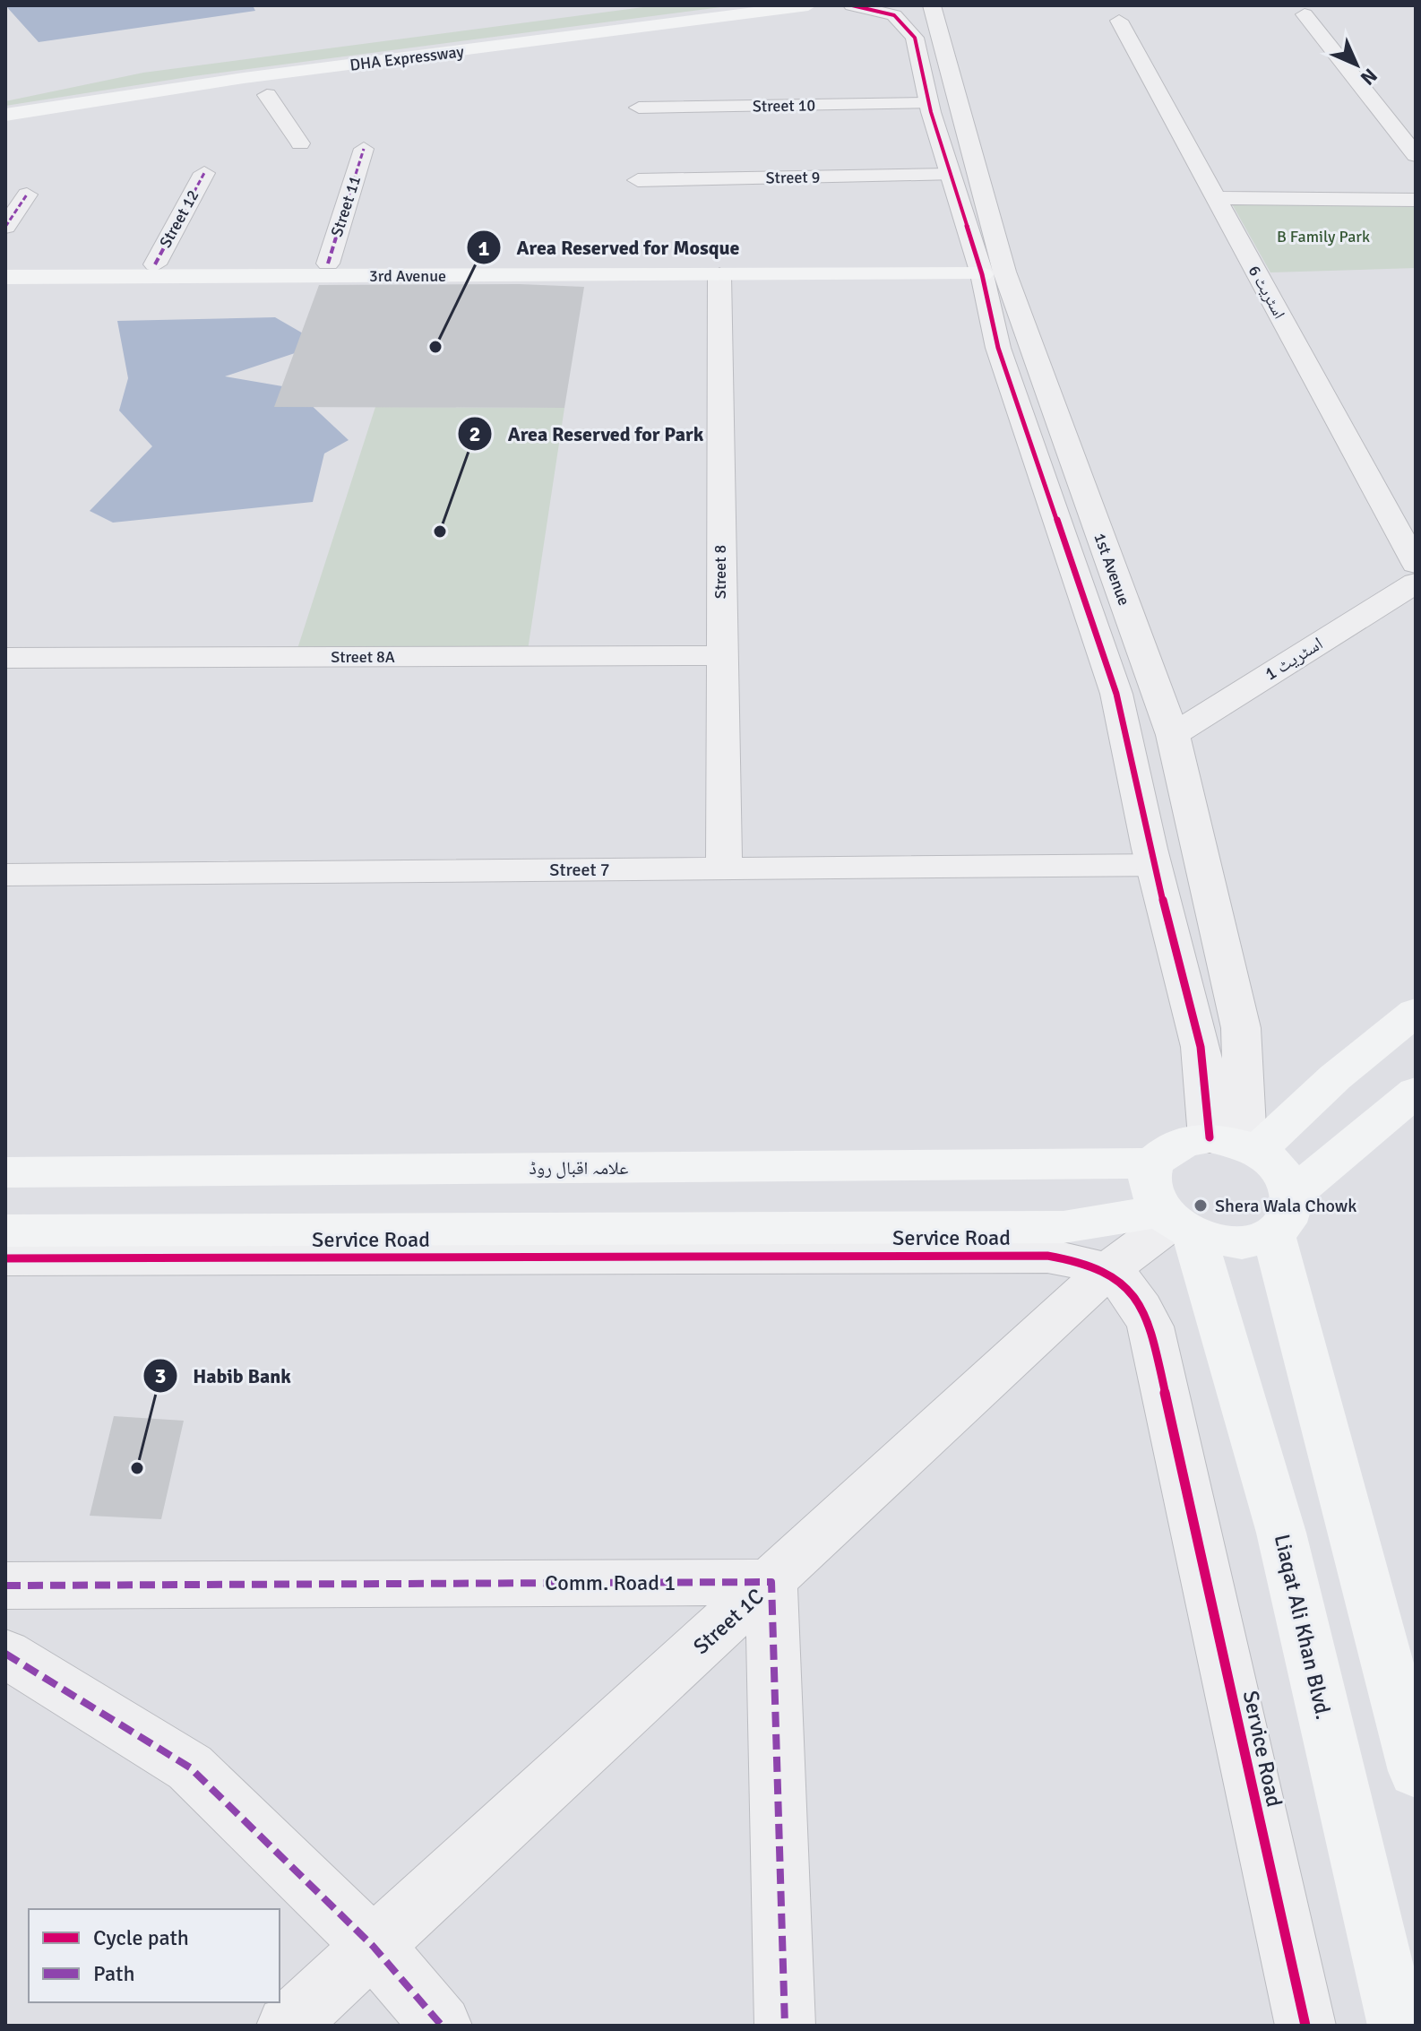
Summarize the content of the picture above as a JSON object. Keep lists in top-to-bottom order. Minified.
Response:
{"streets":{"main road":["DHA Expressway","3rd Avenue","علامہ اقبال روڈ","Liaqat Ali Khan Blvd."],"street":["Street 10","Street 9","Street 11","Street 12","اسٹریٹ 6","1st Avenue","Street 8","Street 8A","اسٹریٹ 1","Street 7","Service Road","Comm. Road 1","Street 1C"]},"crossings":[["Street 11","3rd Avenue"],["Street 12","3rd Avenue"],["3rd Avenue","Street 8"],["1st Avenue","اسٹریٹ 1"],["1st Avenue","علامہ اقبال روڈ"],["1st Avenue","Street 1C"],["1st Avenue","Liaqat Ali Khan Blvd."],["Street 8","Street 8A"],["Street 8","Street 7"],["علامہ اقبال روڈ","Street 1C"],["علامہ اقبال روڈ","Liaqat Ali Khan Blvd."],["Service Road","Street 1C"],["Comm. Road 1","Street 1C"],["Street 1C","Liaqat Ali Khan Blvd."]],"parks":["B Family Park"],"places":["Area Reserved for Mosque","Area Reserved for Park","Shera Wala Chowk","Habib Bank"],"legend":["Cycle path","Path"],"north":"bottom right"}
